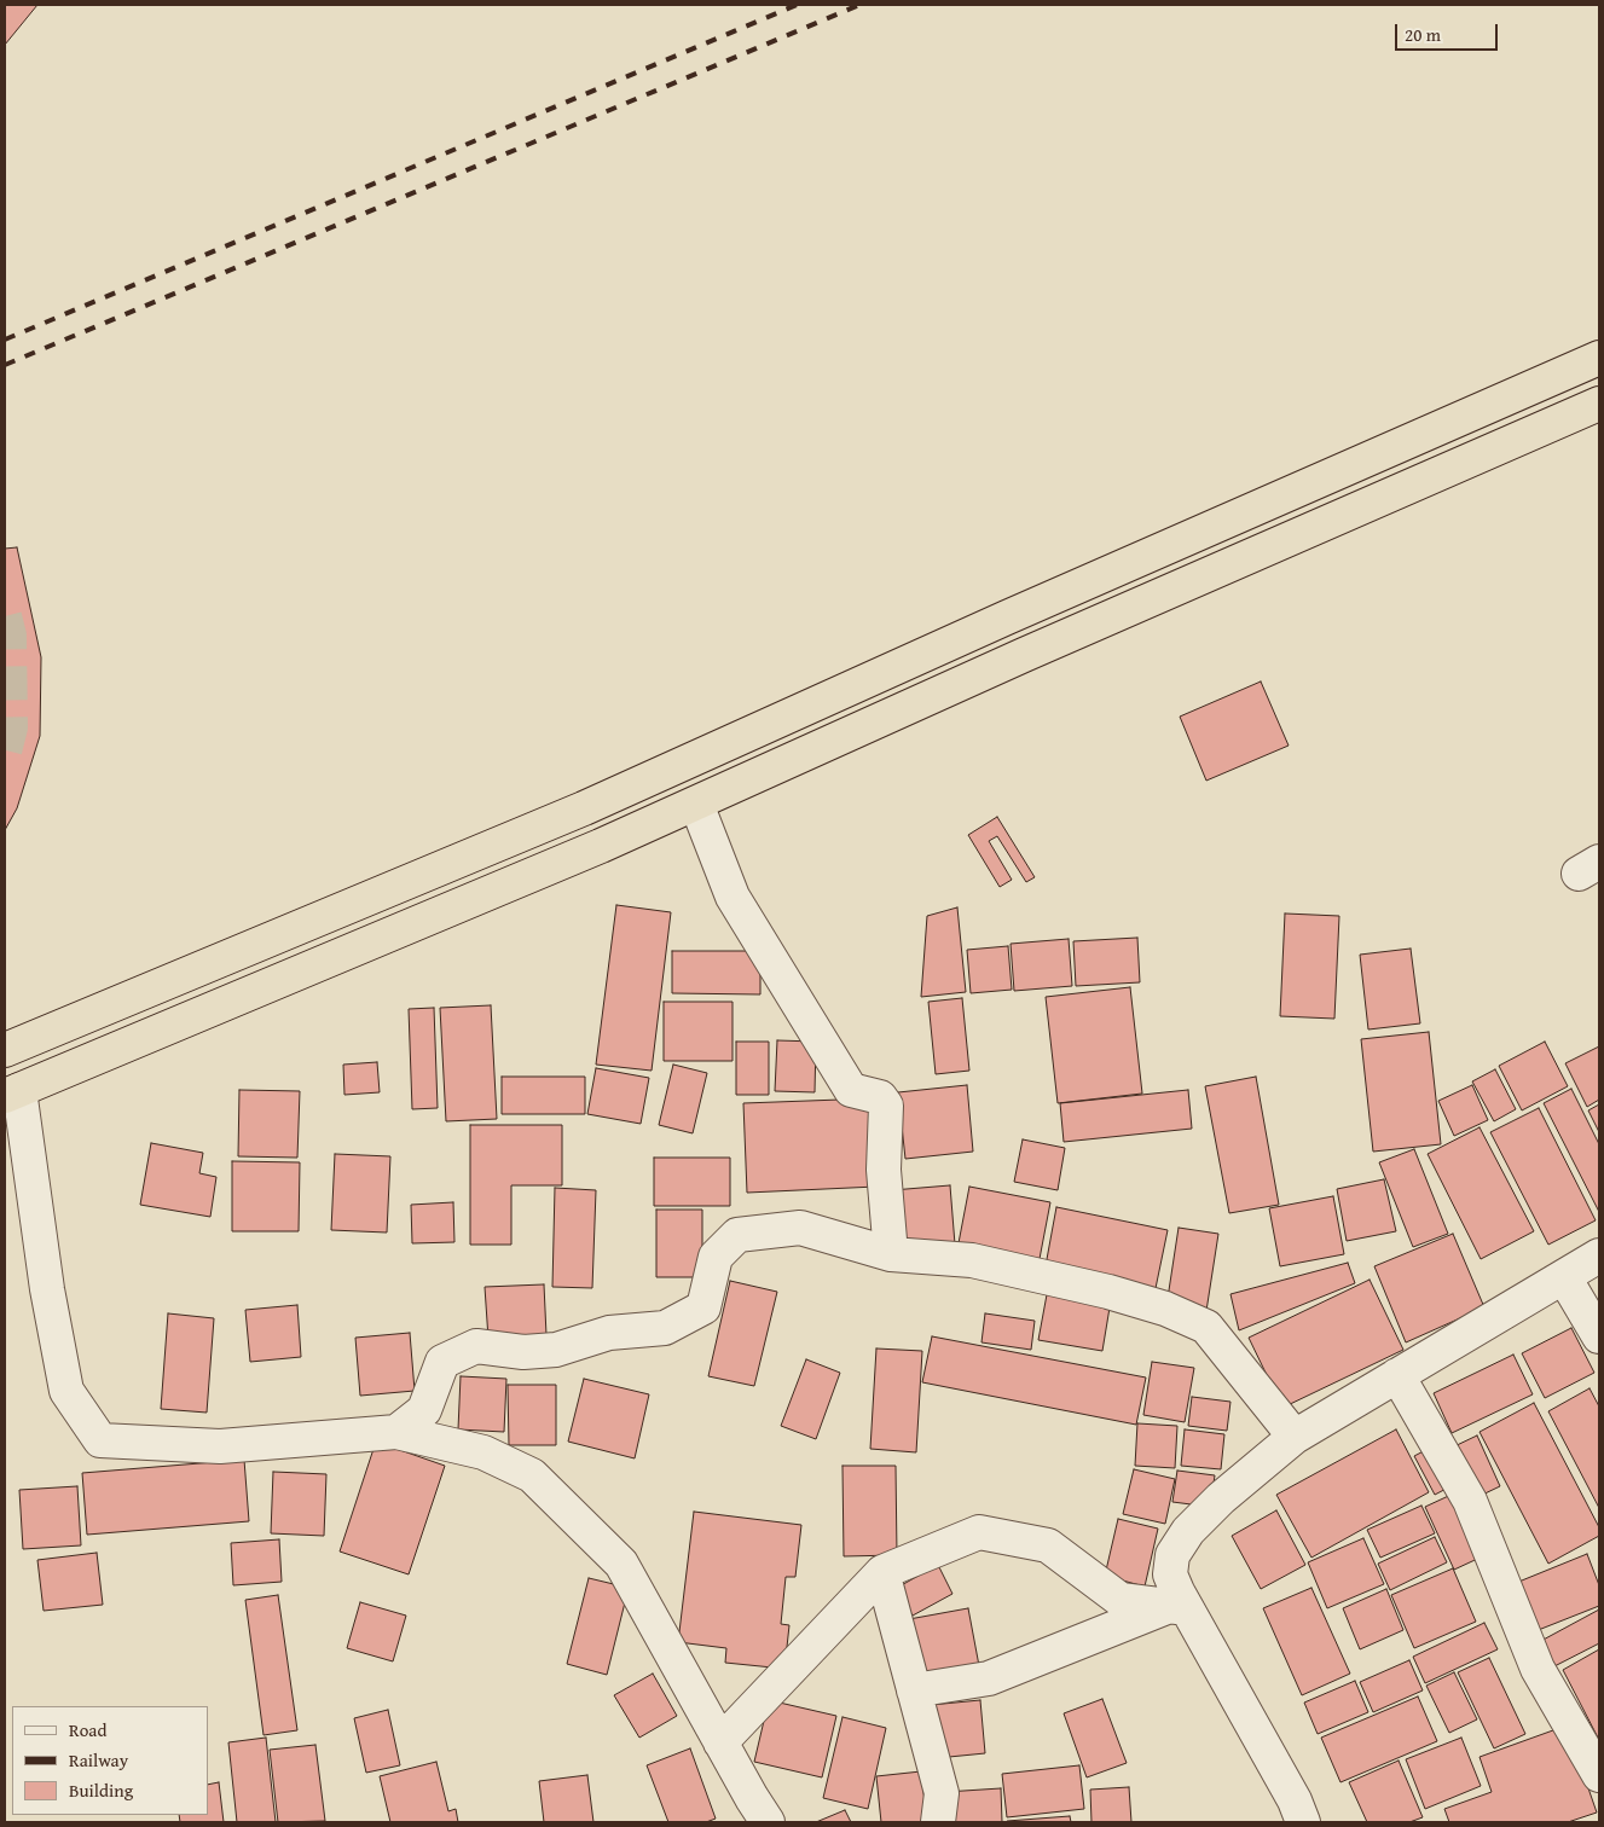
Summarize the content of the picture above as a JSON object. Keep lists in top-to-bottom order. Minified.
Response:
{"legend":["Road","Railway","Building"],"scale_bar":"20 m"}
